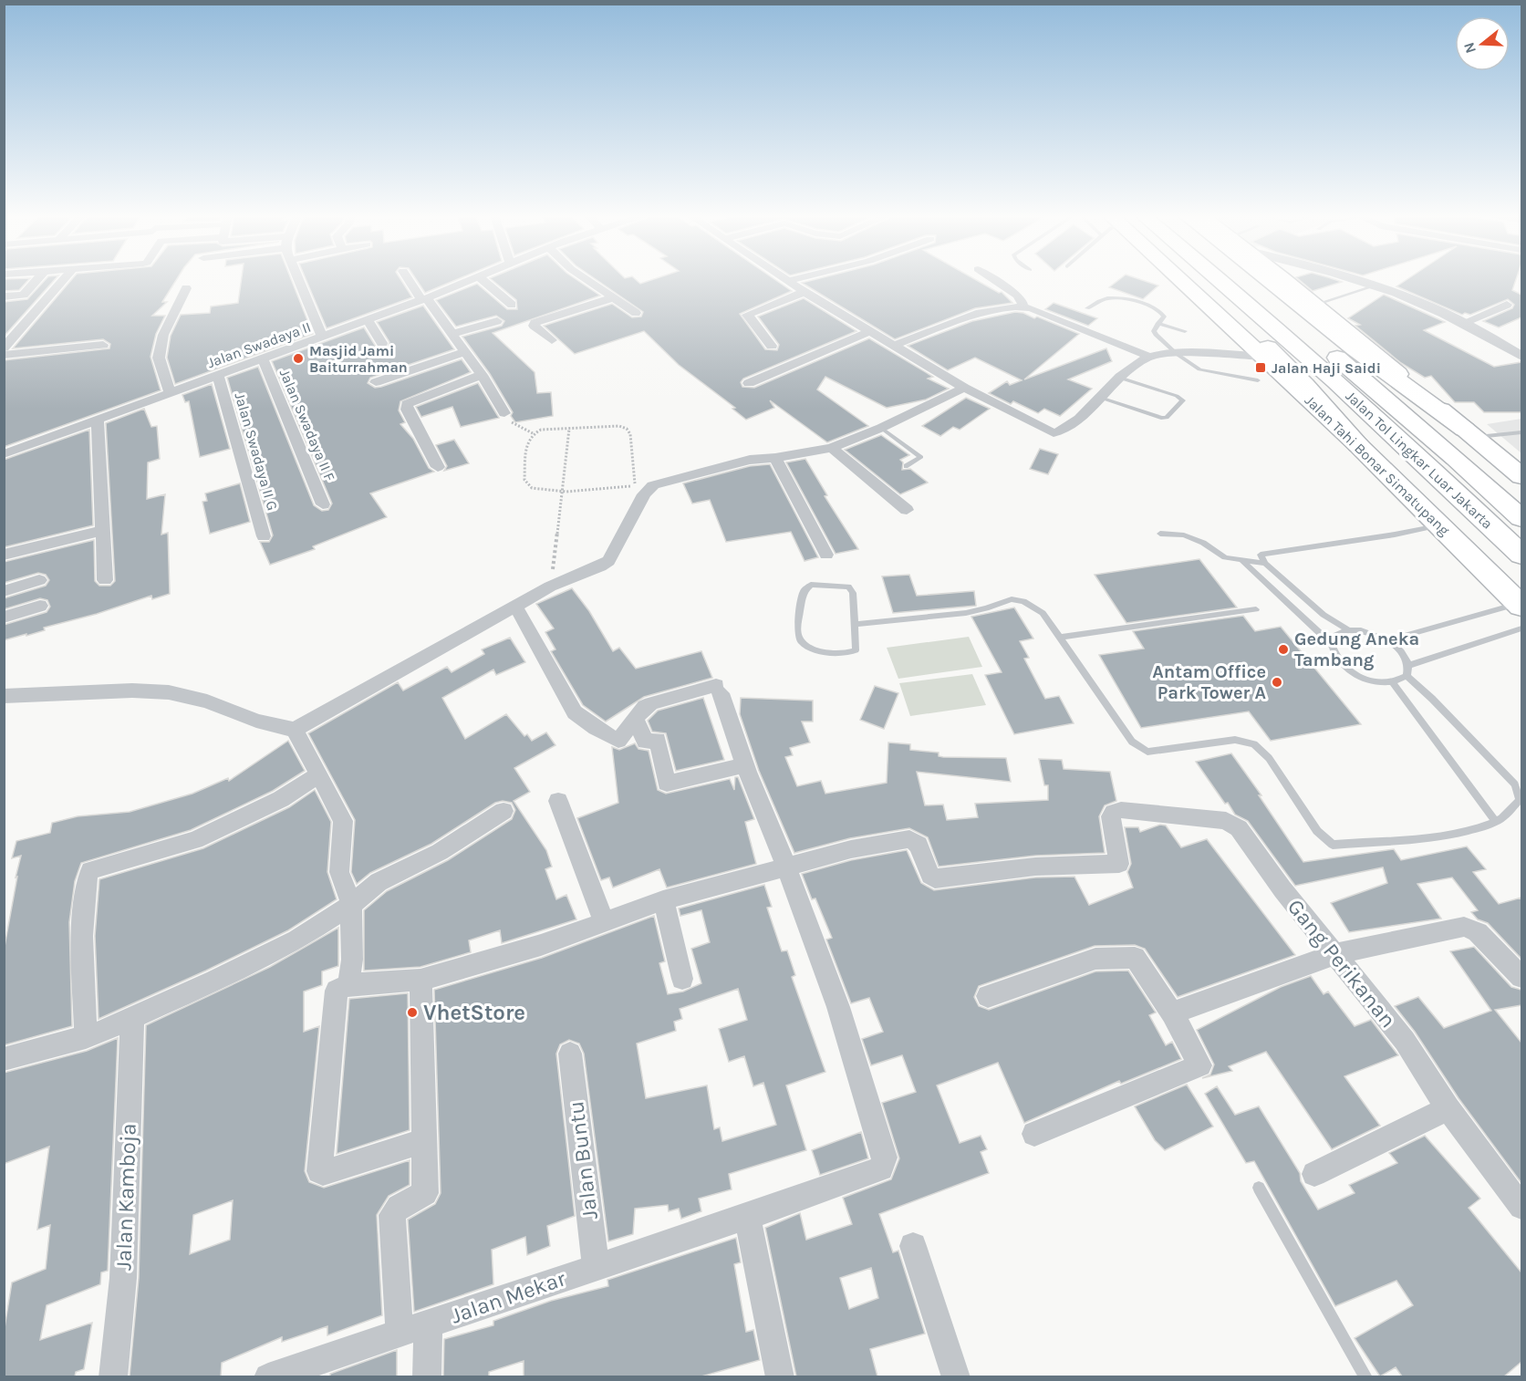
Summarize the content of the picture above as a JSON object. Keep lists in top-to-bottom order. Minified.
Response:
{"streets":{"highway":["Jalan Tol Lingkar Luar Jakarta","Jalan Tahi Bonar Simatupang"],"street":["Jalan Swadaya II","Jalan Swadaya II F","Jalan Swadaya II G","Gang Perikanan","Jalan Buntu","Jalan Kamboja","Jalan Mekar"]},"crossings":[["Jalan Swadaya II","Jalan Swadaya II F"],["Jalan Swadaya II","Jalan Swadaya II G"],["Gang Perikanan","Jalan Mekar"],["Jalan Buntu","Jalan Mekar"]],"places":{"other":["Masjid Jami Baiturrahman","Gedung Aneka Tambang","Antam Office Park Tower A","VhetStore"],"transit":["Jalan Haji Saidi"]},"north":"left"}
